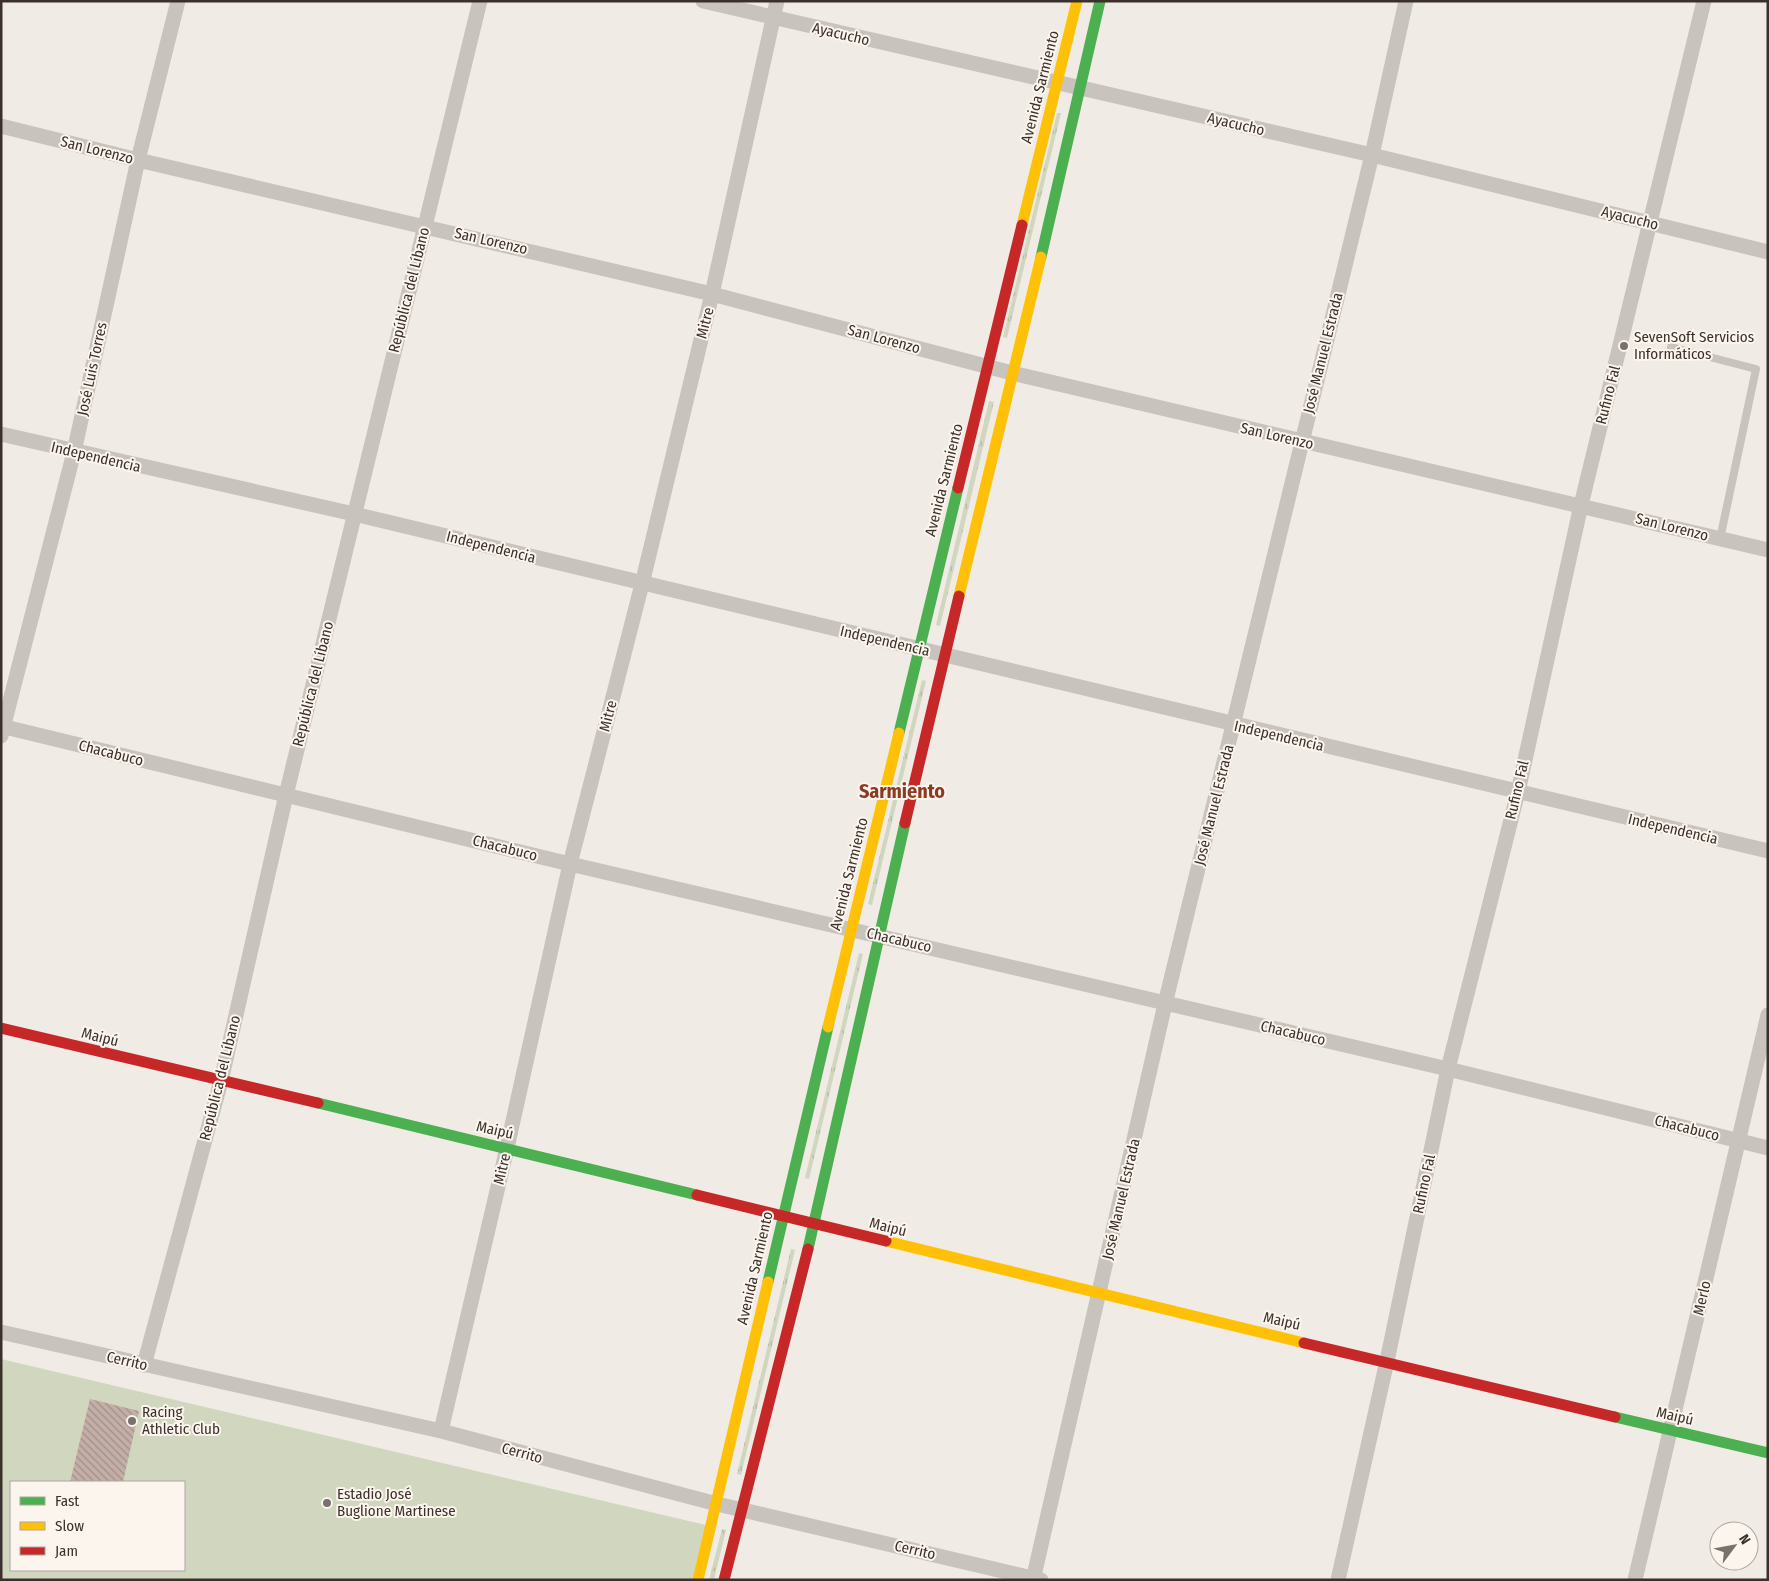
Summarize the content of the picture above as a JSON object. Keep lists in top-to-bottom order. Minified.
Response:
{"streets":{"main road":["Avenida Sarmiento","Maipú"],"street":["Ayacucho","San Lorenzo","República del Líbano","Mitre","José Manuel Estrada","José Luis Torres","Rufino Fal","Independencia","Chacabuco","Merlo","Cerrito"]},"crossings":[["Ayacucho","Avenida Sarmiento"],["Ayacucho","Mitre"],["Ayacucho","José Manuel Estrada"],["Ayacucho","Rufino Fal"],["Avenida Sarmiento","San Lorenzo"],["Avenida Sarmiento","Independencia"],["Avenida Sarmiento","Chacabuco"],["Avenida Sarmiento","Maipú"],["Avenida Sarmiento","Cerrito"],["San Lorenzo","República del Líbano"],["San Lorenzo","Mitre"],["San Lorenzo","José Manuel Estrada"],["San Lorenzo","José Luis Torres"],["San Lorenzo","Rufino Fal"],["República del Líbano","Independencia"],["República del Líbano","Chacabuco"],["República del Líbano","Maipú"],["República del Líbano","Cerrito"],["Mitre","Independencia"],["Mitre","Chacabuco"],["Mitre","Maipú"],["Mitre","Cerrito"],["José Manuel Estrada","Independencia"],["José Manuel Estrada","Chacabuco"],["José Manuel Estrada","Maipú"],["José Manuel Estrada","Cerrito"],["José Luis Torres","Independencia"],["José Luis Torres","Chacabuco"],["Rufino Fal","Independencia"],["Rufino Fal","Chacabuco"],["Rufino Fal","Maipú"],["Chacabuco","Merlo"],["Maipú","Merlo"]],"districts":["Sarmiento"],"places":["SevenSoft Servicios Informáticos","Racing Athletic Club","Estadio José Buglione Martinese"],"legend":["Fast","Slow","Jam"],"north":"top right"}
